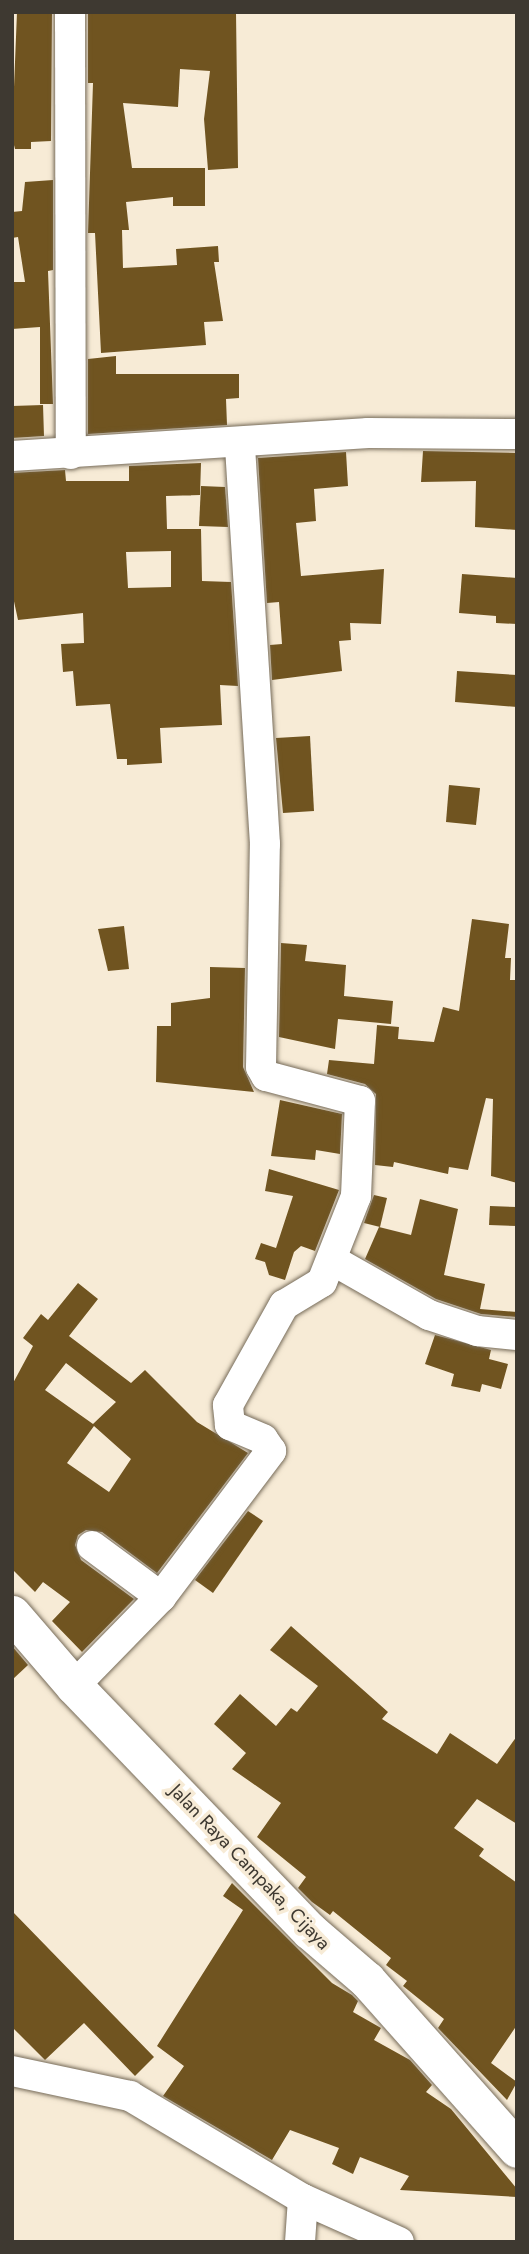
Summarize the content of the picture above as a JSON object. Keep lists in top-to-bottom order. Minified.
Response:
{"streets":{"main road":["Jalan Raya Campaka, Cijaya"]}}
